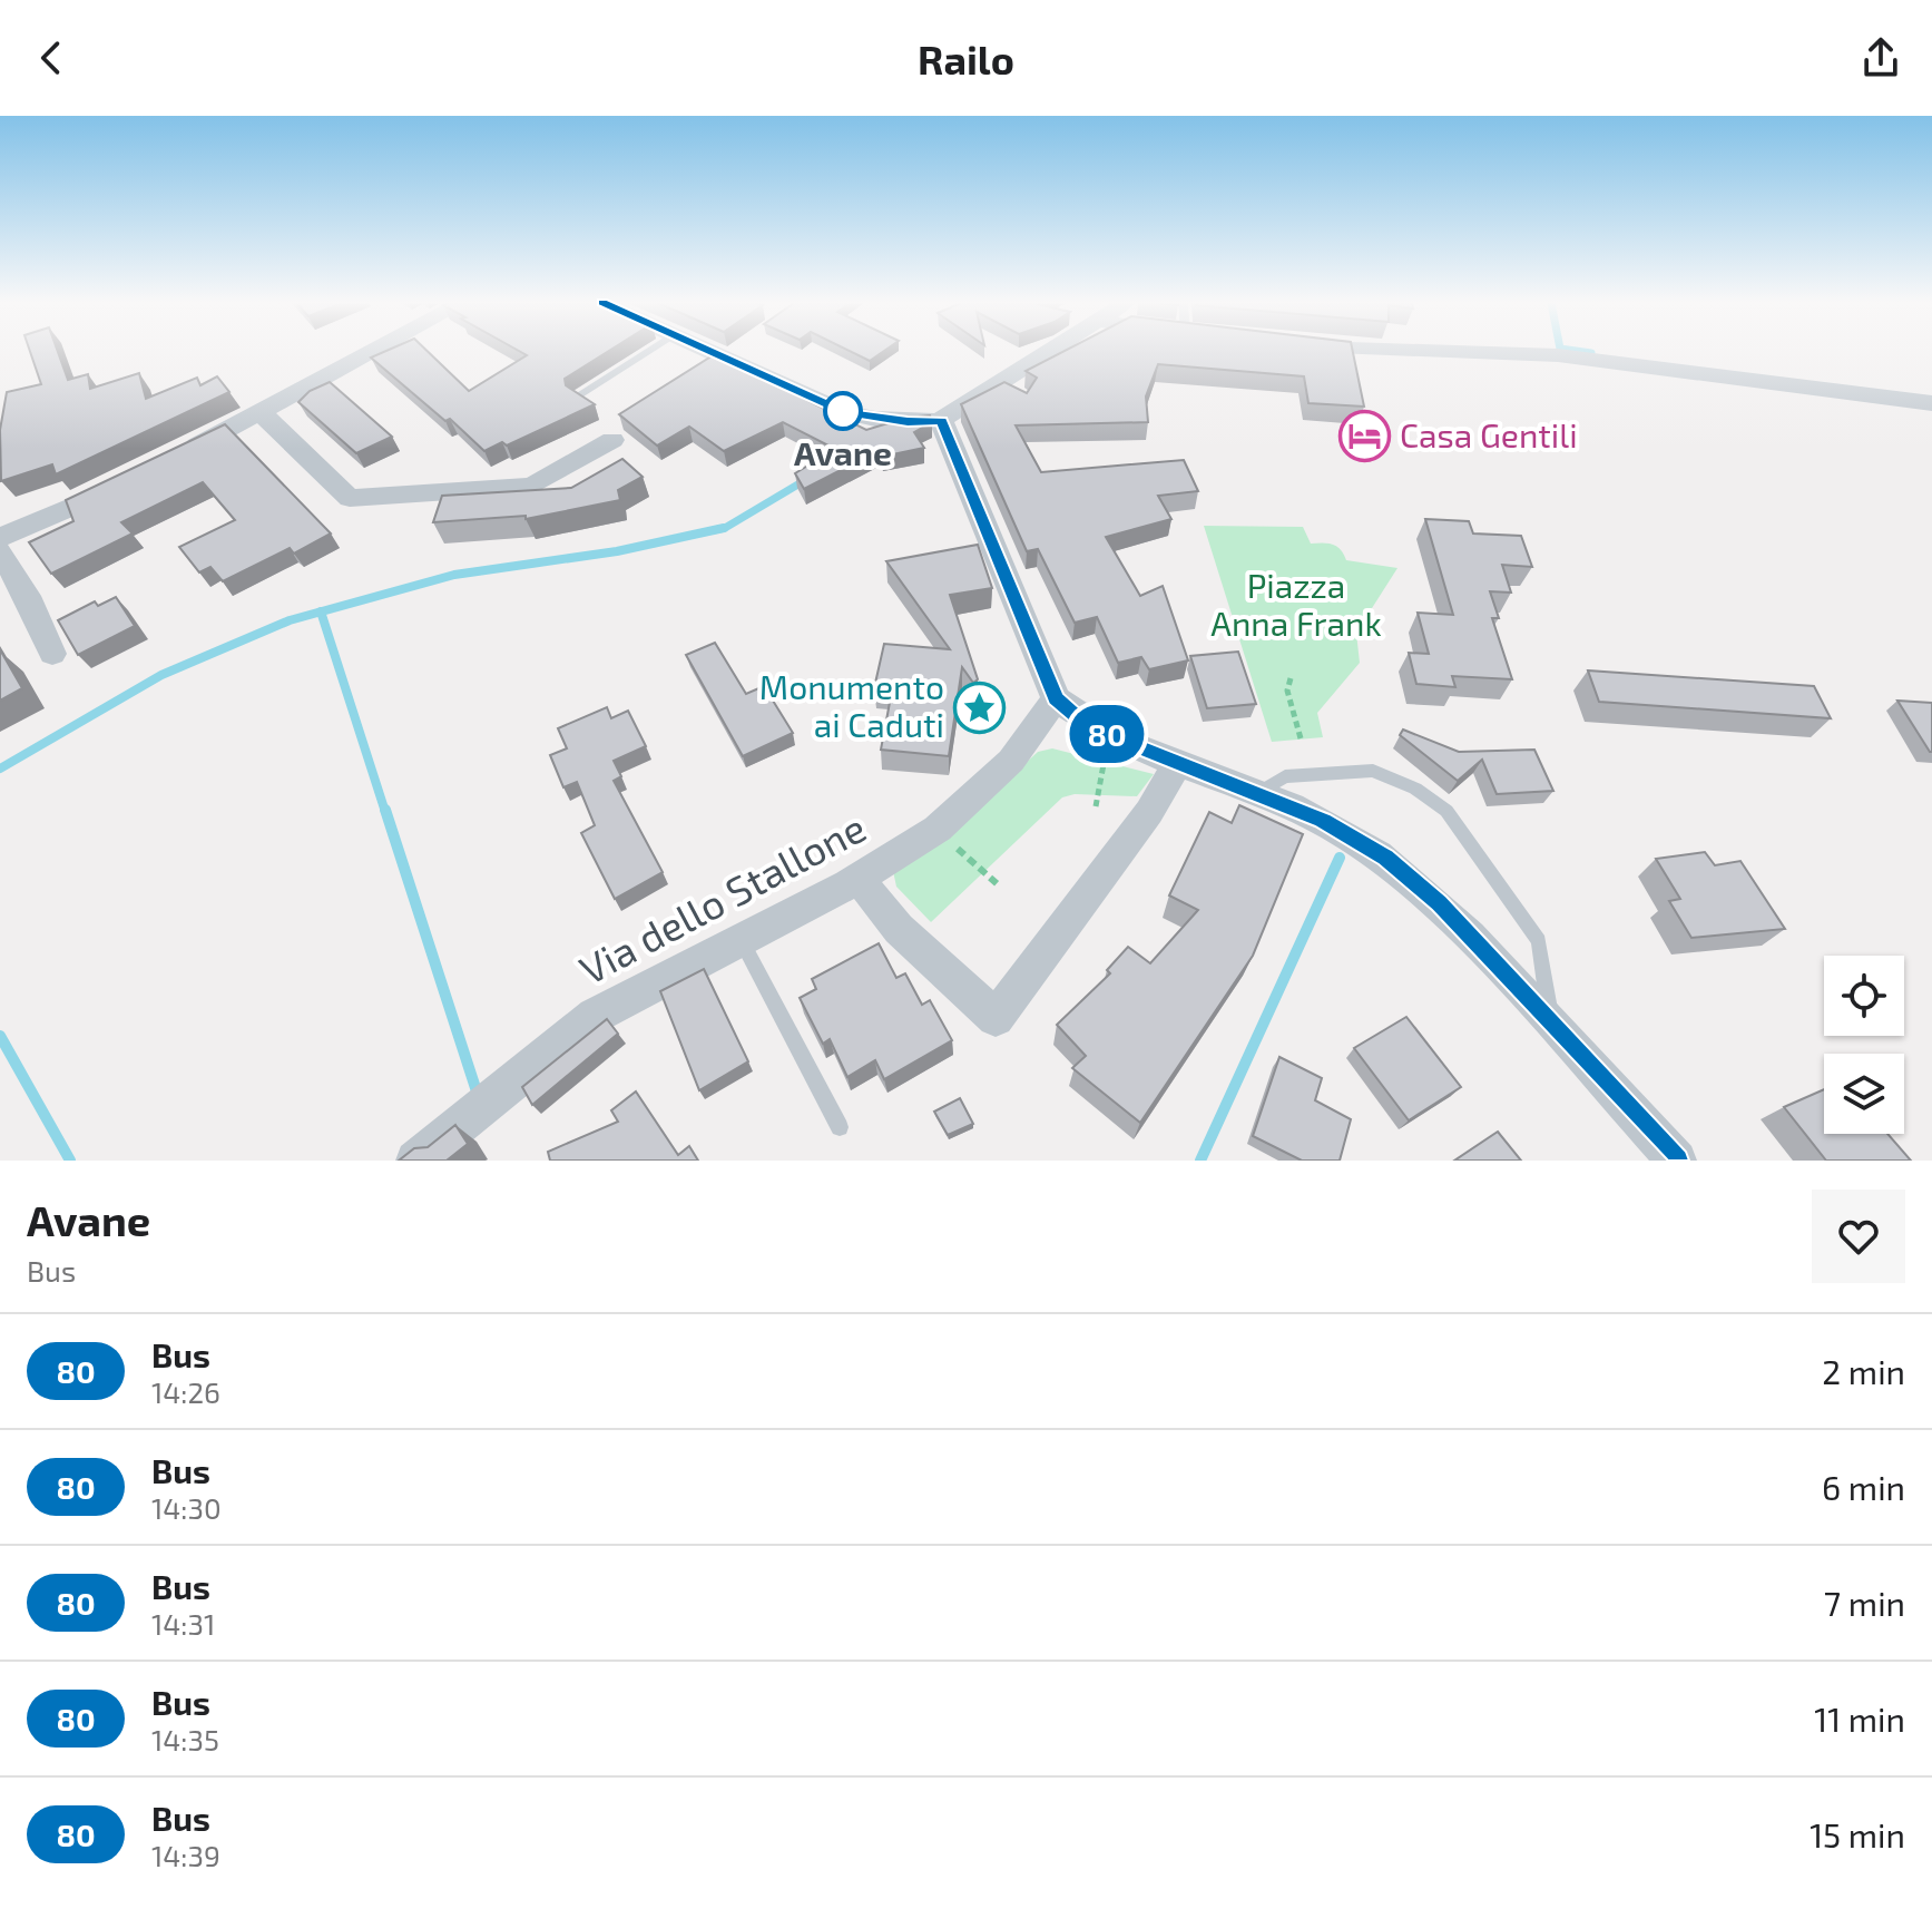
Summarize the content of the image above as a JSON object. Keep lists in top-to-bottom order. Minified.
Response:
{"streets":{"street":["Via dello Stallone"]},"parks":["Piazza Anna Frank"],"places":{"other":["Avane"],"hotel":["Casa Gentili"],"place":["Monumento ai Caduti"]},"lines":["bus line 80"],"page":{"header":"Railo","on_map":"80","heading":["Avane","Bus"],"list":[{"mark":"80","name":"Bus","note":"14:26","value":"2 min"},{"mark":"80","name":"Bus","note":"14:30","value":"6 min"},{"mark":"80","name":"Bus","note":"14:31","value":"7 min"},{"mark":"80","name":"Bus","note":"14:35","value":"11 min"},{"mark":"80","name":"Bus","note":"14:39","value":"15 min"}]}}
